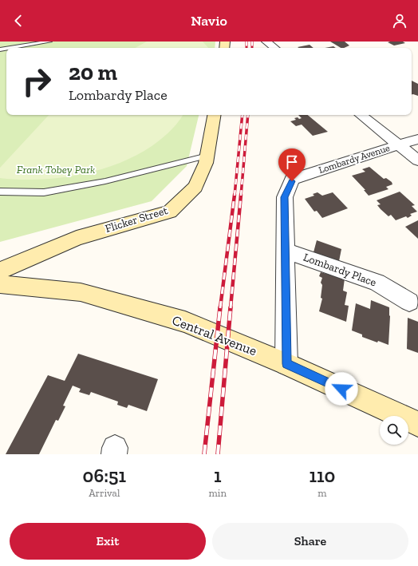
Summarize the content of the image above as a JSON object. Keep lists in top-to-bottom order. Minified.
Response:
{"streets":{"street":["Lombardy Avenue","Flicker Street","Lombardy Place","Central Avenue"]},"crossings":[["Lombardy Avenue","Lombardy Place"],["Lombardy Place","Central Avenue"]],"parks":["Frank Tobey Park"],"page":{"header":"Navio","turn":["20 m","Lombardy Place"],"eta":["06:51","Arrival","1","min","110","m"],"buttons":["Exit","Share"]}}
